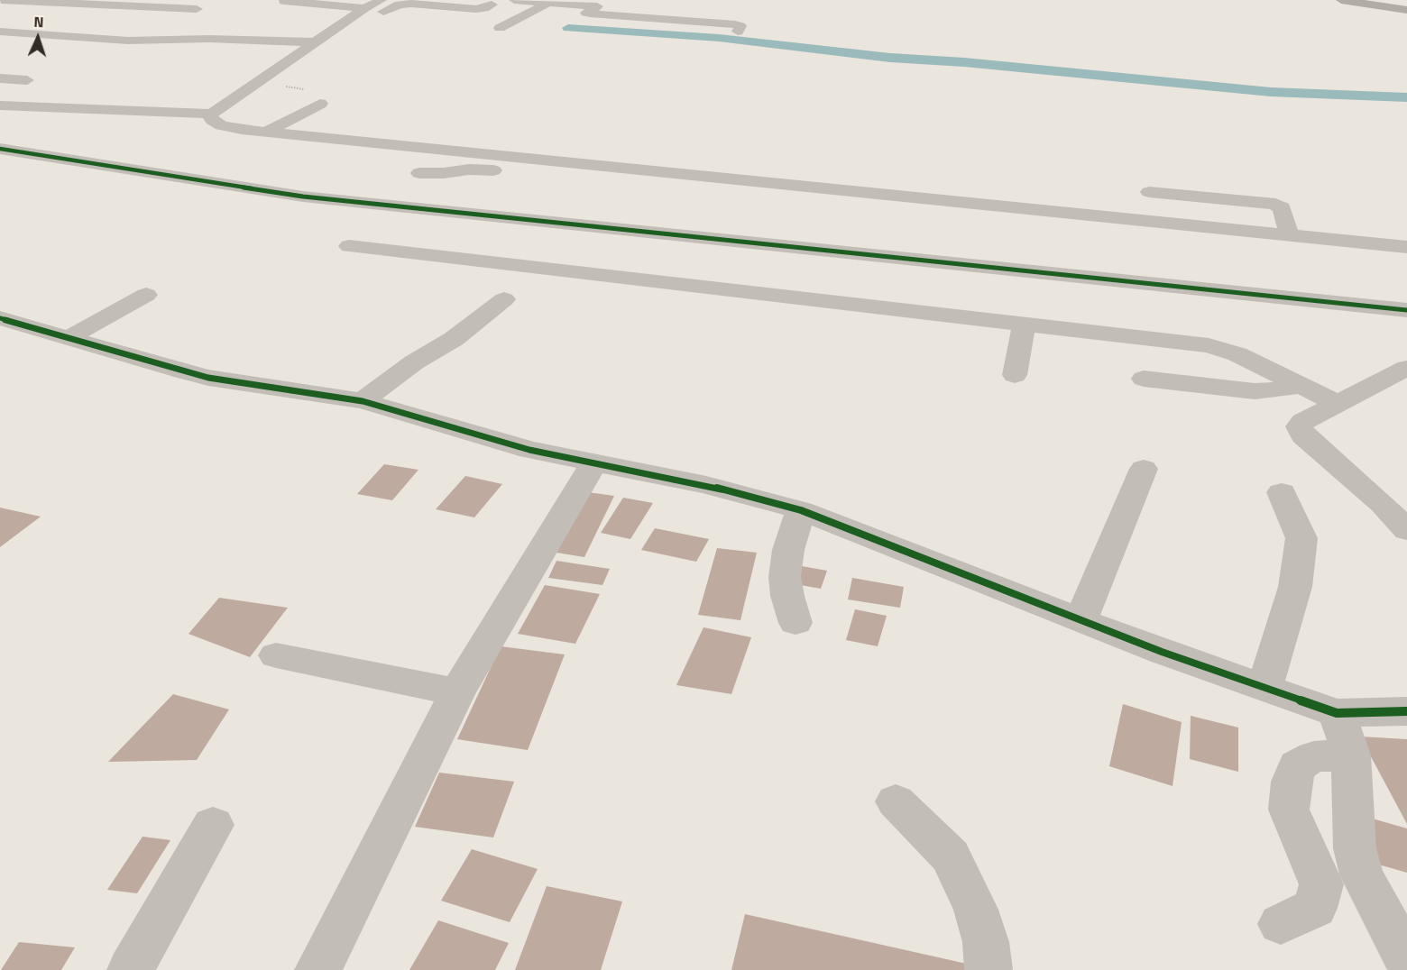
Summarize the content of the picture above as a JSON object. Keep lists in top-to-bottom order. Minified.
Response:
{"north":"top"}
